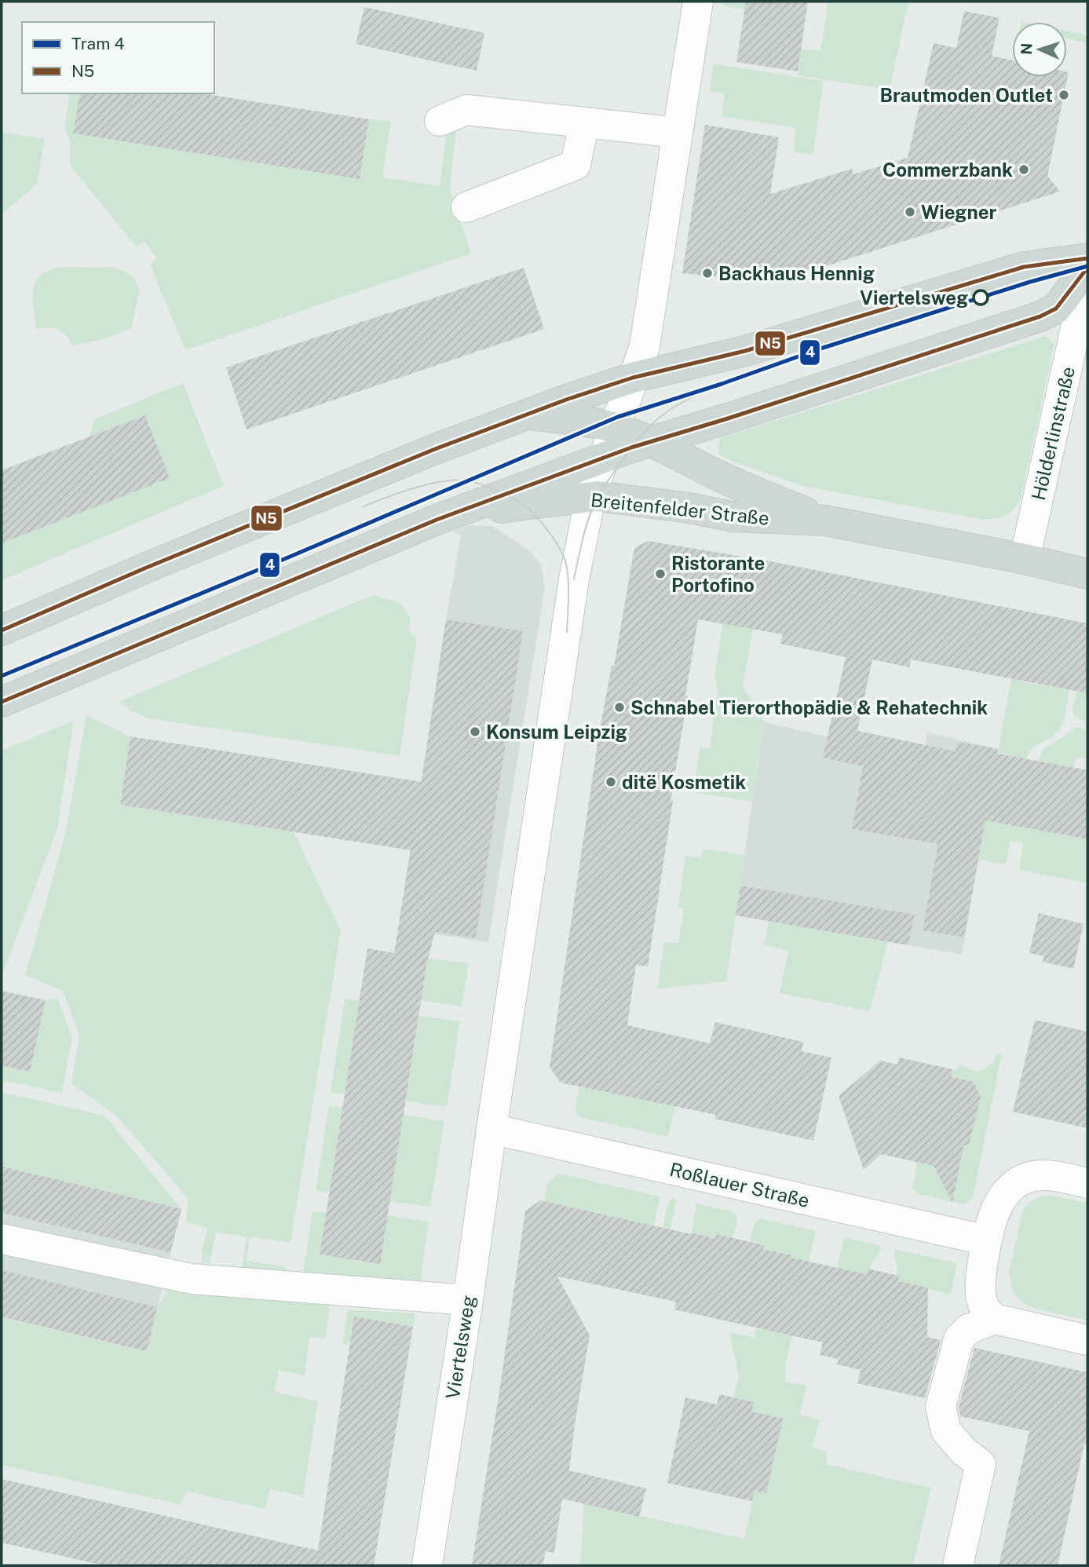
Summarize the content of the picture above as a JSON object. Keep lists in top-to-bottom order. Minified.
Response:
{"streets":{"main road":["Breitenfelder Straße"],"street":["Hölderlinstraße","Roßlauer Straße","Viertelsweg"]},"crossings":[["Hölderlinstraße","Breitenfelder Straße"],["Breitenfelder Straße","Viertelsweg"],["Roßlauer Straße","Viertelsweg"]],"places":["Brautmoden Outlet","Commerzbank","Wiegner","Backhaus Hennig","Viertelsweg","Ristorante Portofino","Schnabel Tierorthopädie & Rehatechnik","Konsum Leipzig","ditë Kosmetik"],"lines":["transit line N5","tram line 4"],"legend":["Tram 4","N5"],"north":"left"}
